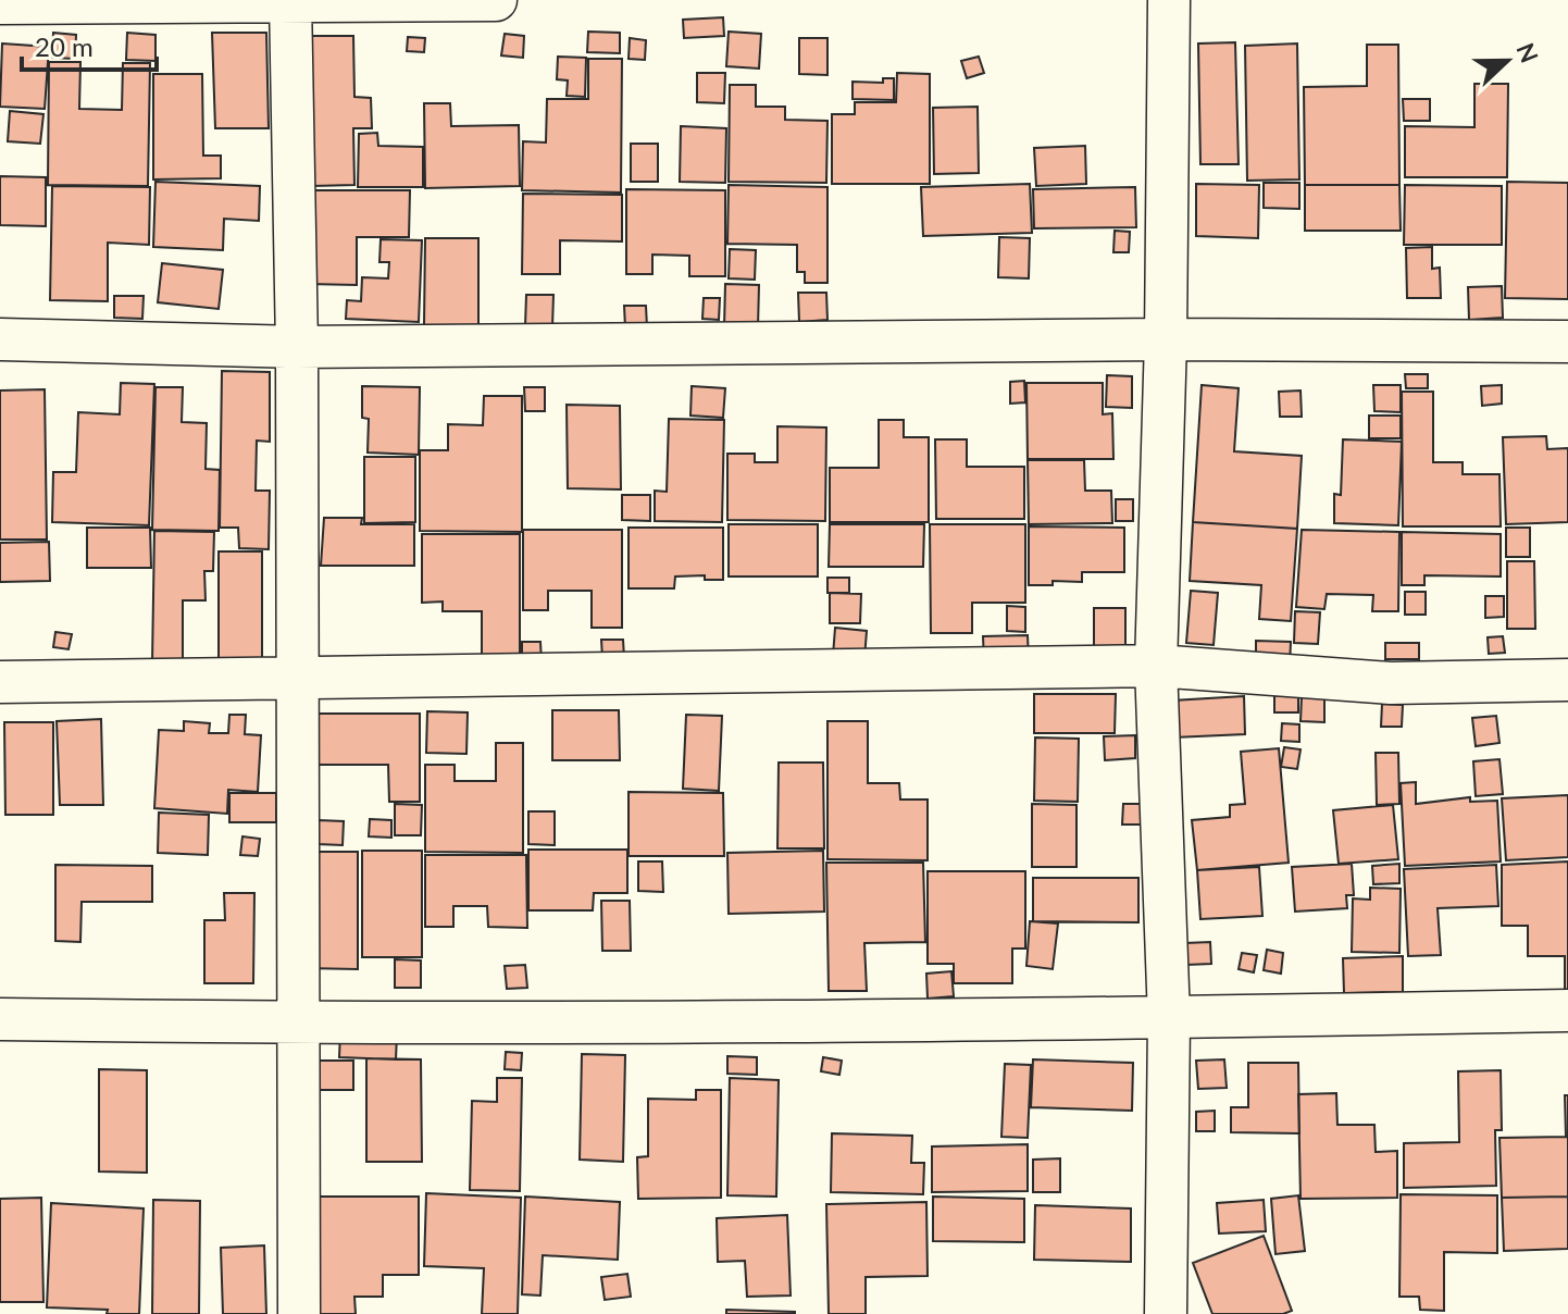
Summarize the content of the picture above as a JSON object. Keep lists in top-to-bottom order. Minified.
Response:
{"scale_bar":"20 m","north":"right"}
